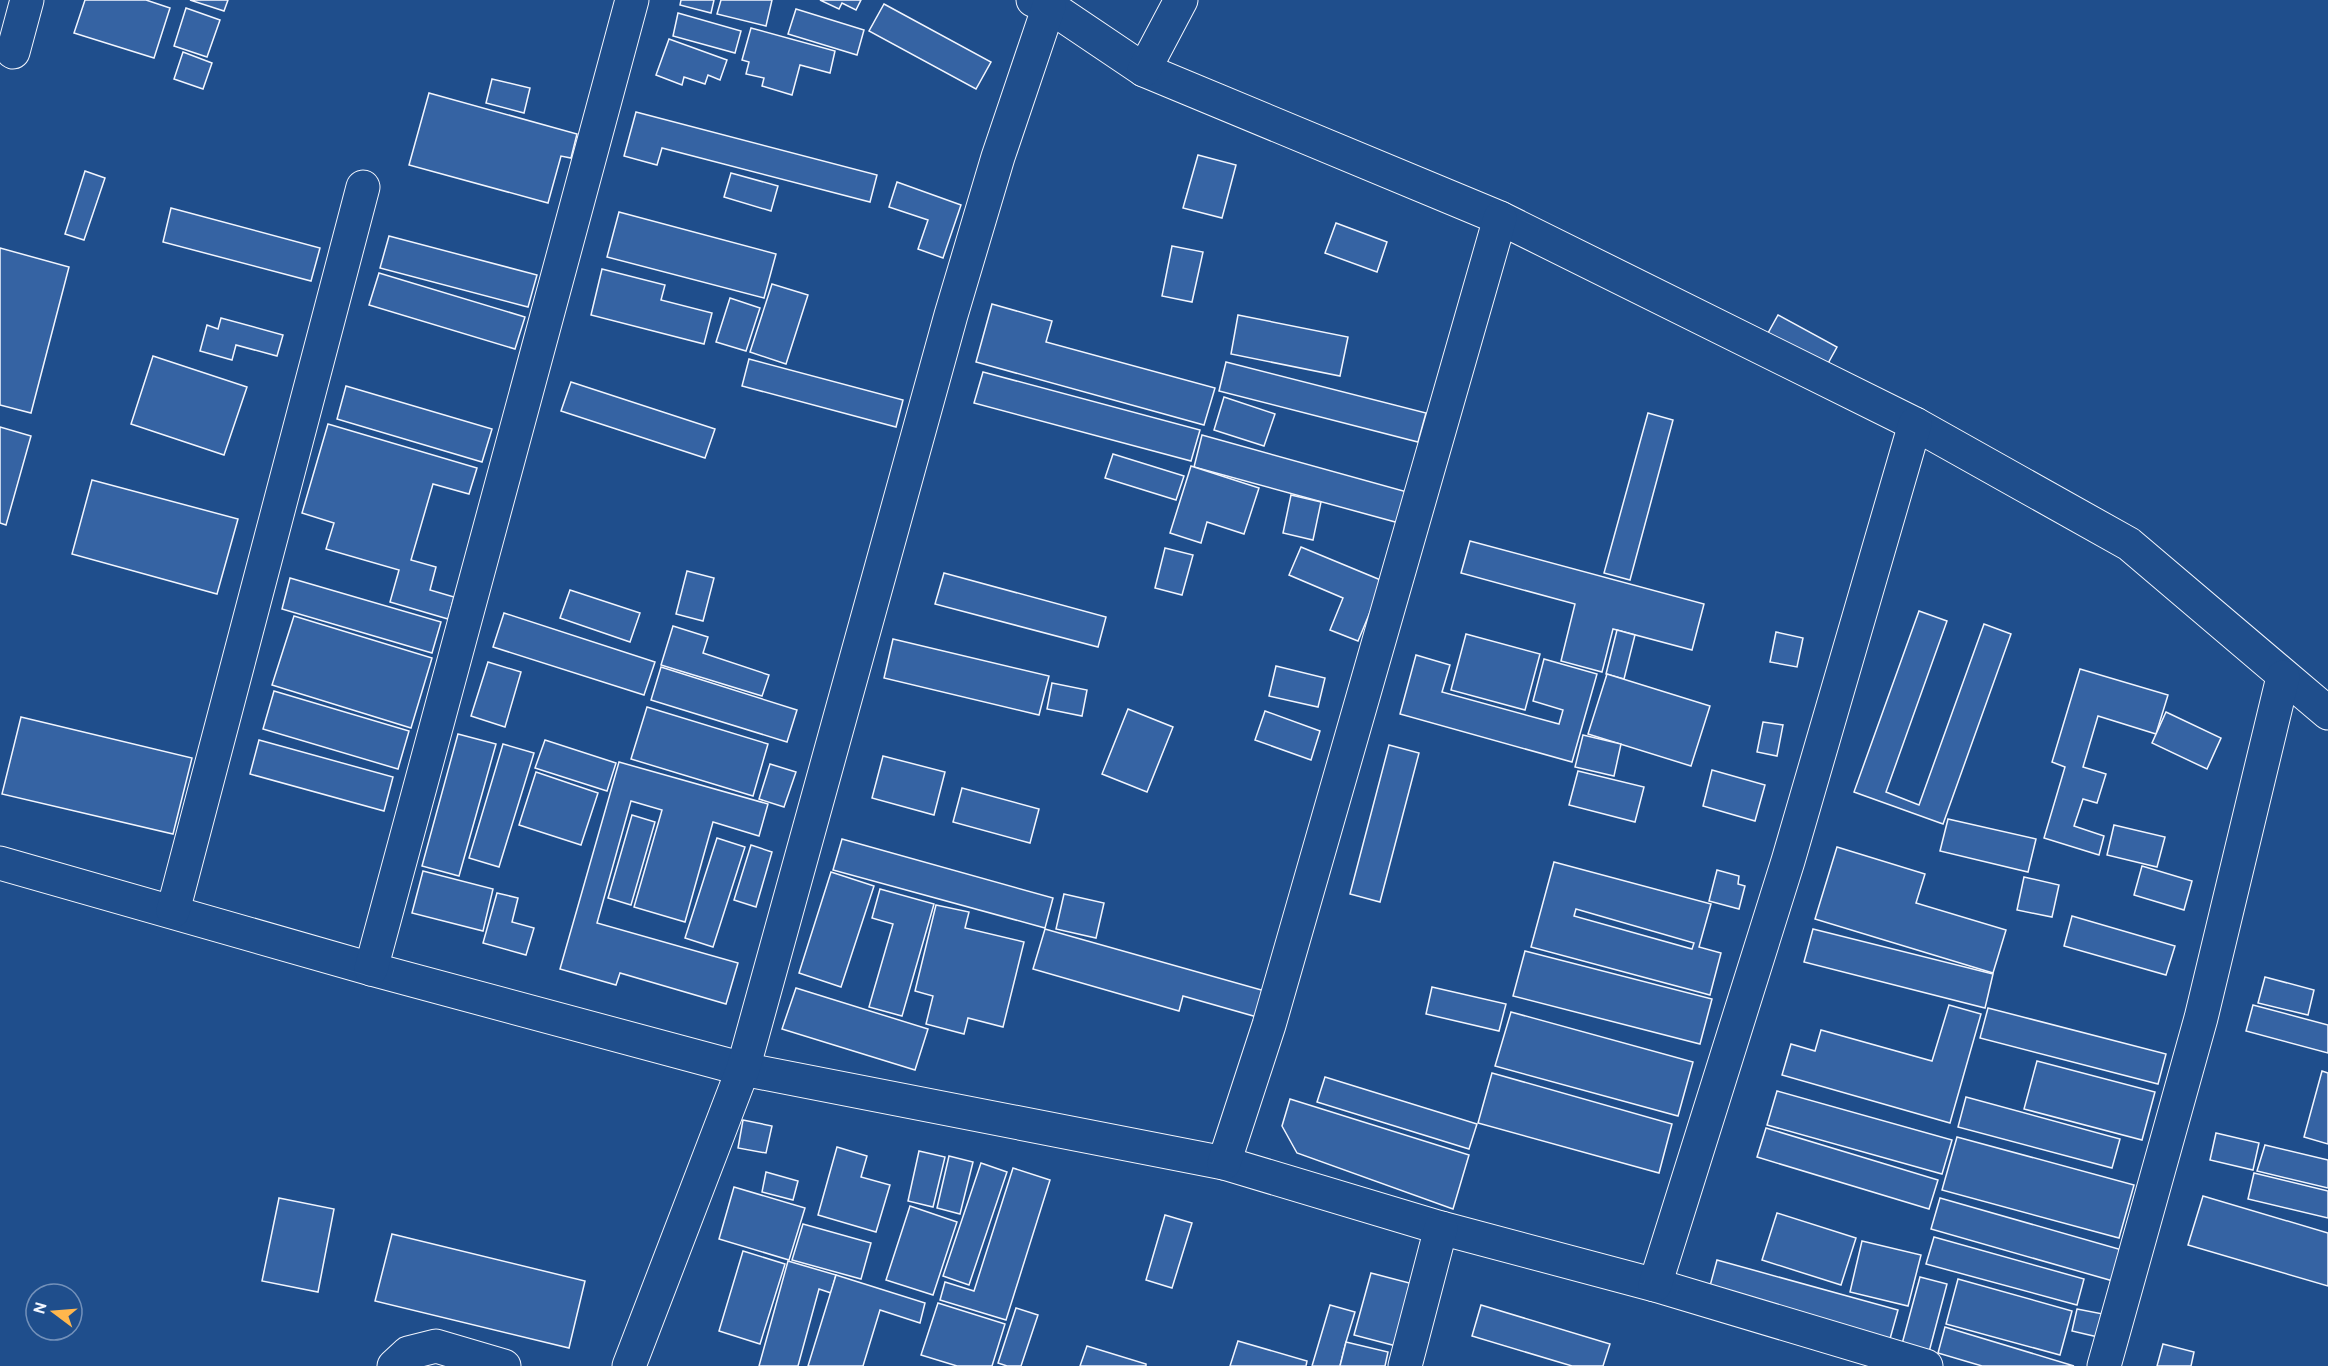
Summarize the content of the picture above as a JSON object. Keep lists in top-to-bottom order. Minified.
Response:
{"north":"left"}
